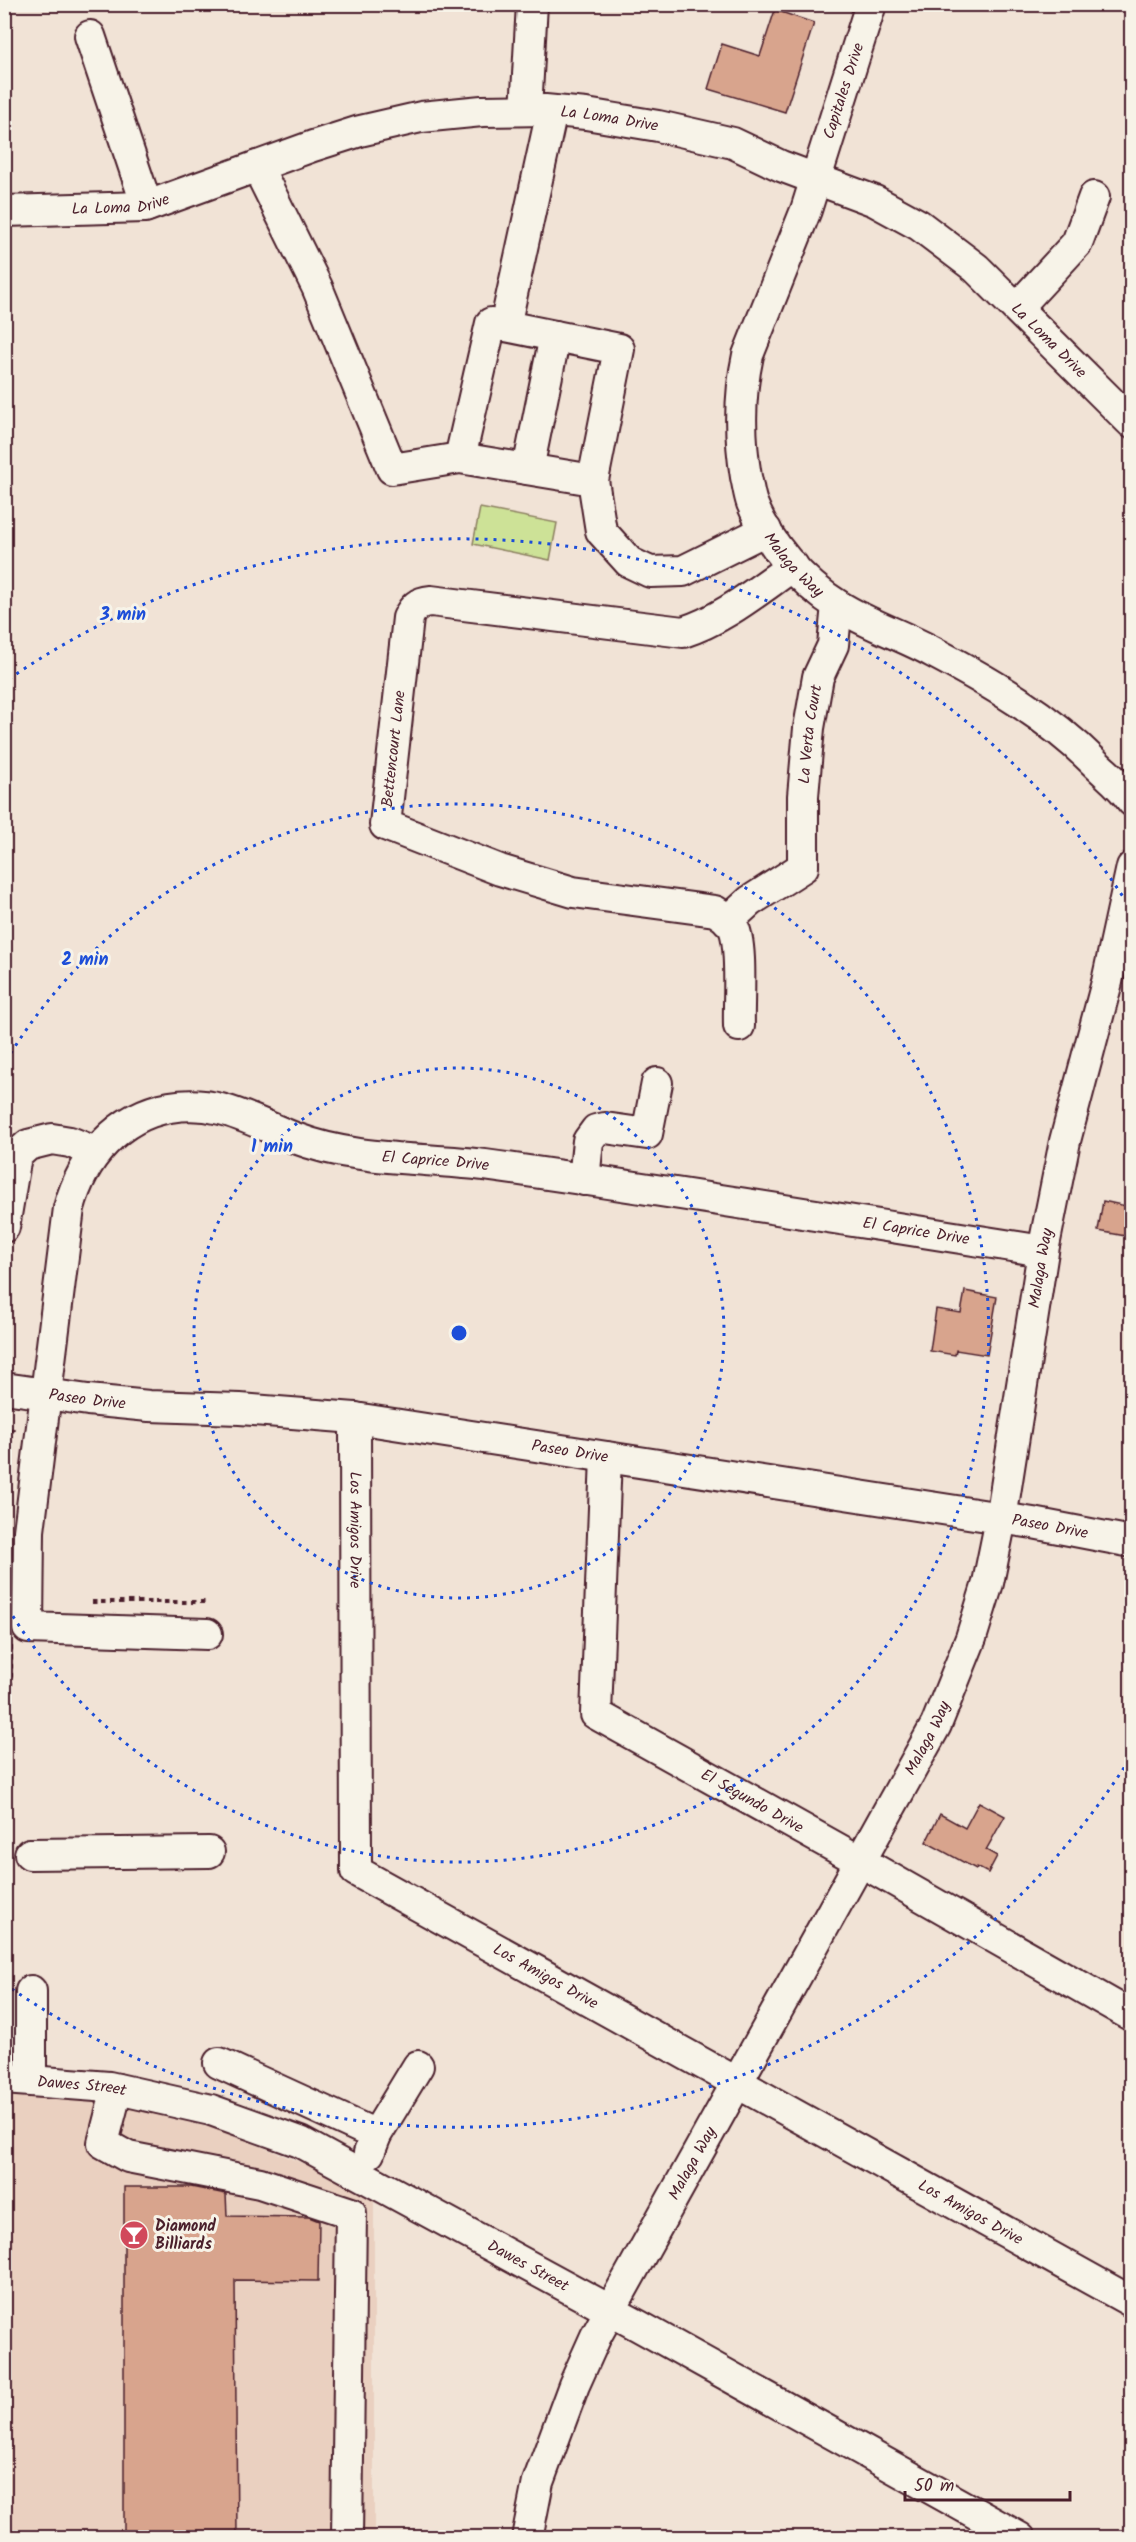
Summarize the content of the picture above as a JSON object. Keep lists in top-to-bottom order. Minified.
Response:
{"streets":{"street":["Capitales Drive","La Loma Drive","Malaga Way","La Verta Court","Bettencourt Lane","El Caprice Drive","Paseo Drive","Los Amigos Drive","El Segundo Drive","Dawes Street"]},"crossings":[["Capitales Drive","La Loma Drive"],["Capitales Drive","Malaga Way"],["La Loma Drive","Malaga Way"],["Malaga Way","La Verta Court"],["Malaga Way","Bettencourt Lane"],["Malaga Way","El Caprice Drive"],["Malaga Way","Paseo Drive"],["Malaga Way","Los Amigos Drive"],["Malaga Way","El Segundo Drive"],["Malaga Way","Dawes Street"],["La Verta Court","Bettencourt Lane"],["El Caprice Drive","Paseo Drive"],["Paseo Drive","Los Amigos Drive"],["Paseo Drive","El Segundo Drive"]],"places":{"bar":["Diamond Billiards"]},"scale_bar":"50 m","rings":["3 min","2 min","1 min"]}
